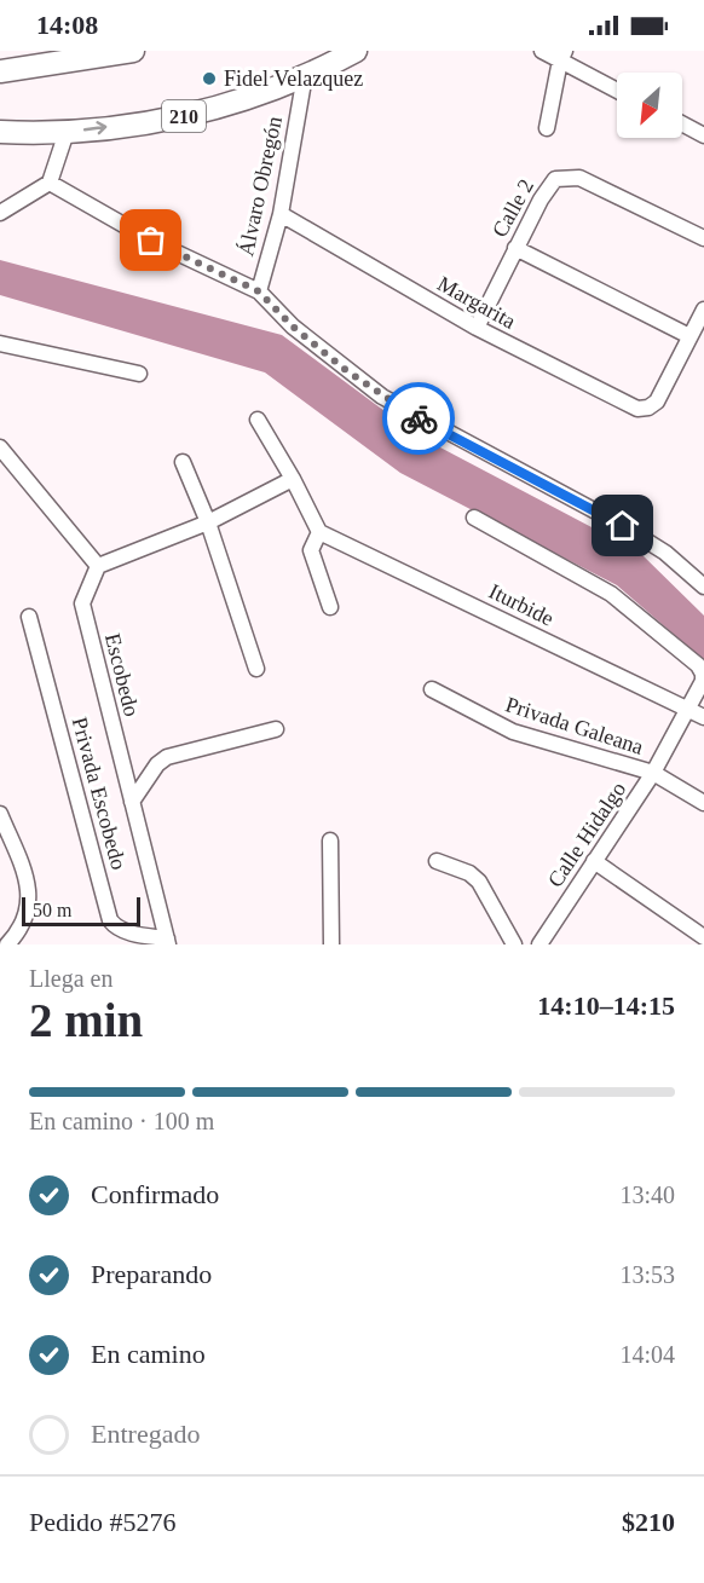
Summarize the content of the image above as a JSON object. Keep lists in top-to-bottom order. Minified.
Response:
{"streets":{"highway":["210"],"street":["Álvaro Obregón","Calle 2","Margarita","Iturbide","Escobedo","Privada Galeana","Privada Escobedo","Calle Hidalgo"]},"crossings":[["210","Álvaro Obregón"],["Álvaro Obregón","Margarita"],["Calle 2","Margarita"],["Iturbide","Calle Hidalgo"],["Escobedo","Privada Escobedo"],["Privada Galeana","Calle Hidalgo"]],"places":["Fidel Velazquez"],"scale_bar":"50 m","north":"bottom left","page":{"status":"14:08","scale":"50 m","heading":["2 min","Llega en","14:10–14:15"],"panel":["Pedido #5276","$210"],"bar":"En camino · 100 m","list":[["Confirmado","13:40"],["Preparando","13:53"],["En camino","14:04"],"Entregado"]}}
